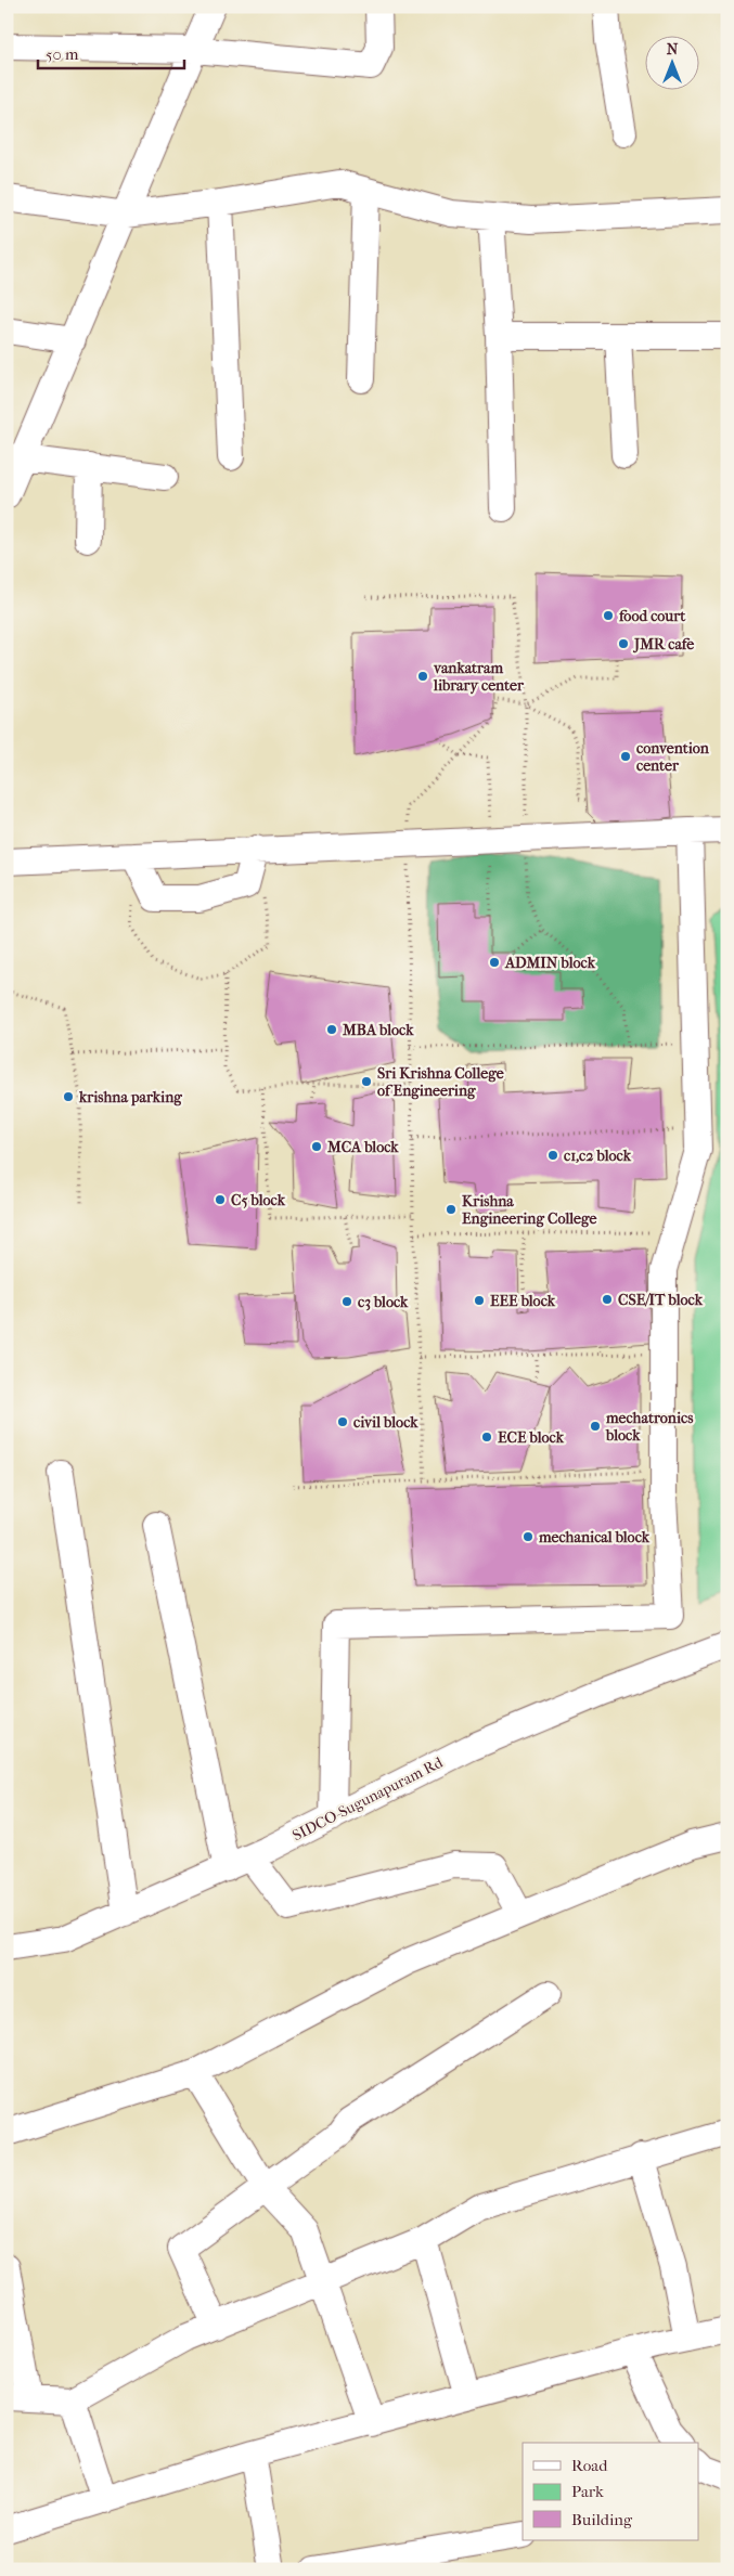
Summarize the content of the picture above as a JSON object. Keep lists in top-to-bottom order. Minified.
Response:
{"streets":{"street":["SIDCO-Sugunapuram Rd"]},"places":["food court","JMR cafe","vankatram library center","convention center","ADMIN block","MBA block","Sri Krishna College of Engineering","krishna parking","MCA block","c1,c2 block","C5 block","Krishna Engineering College","CSE/IT block","EEE block","c3 block","civil block","mechatronics block","ECE block","mechanical block"],"legend":["Road","Park","Building"],"scale_bar":"50 m","north":"top"}
